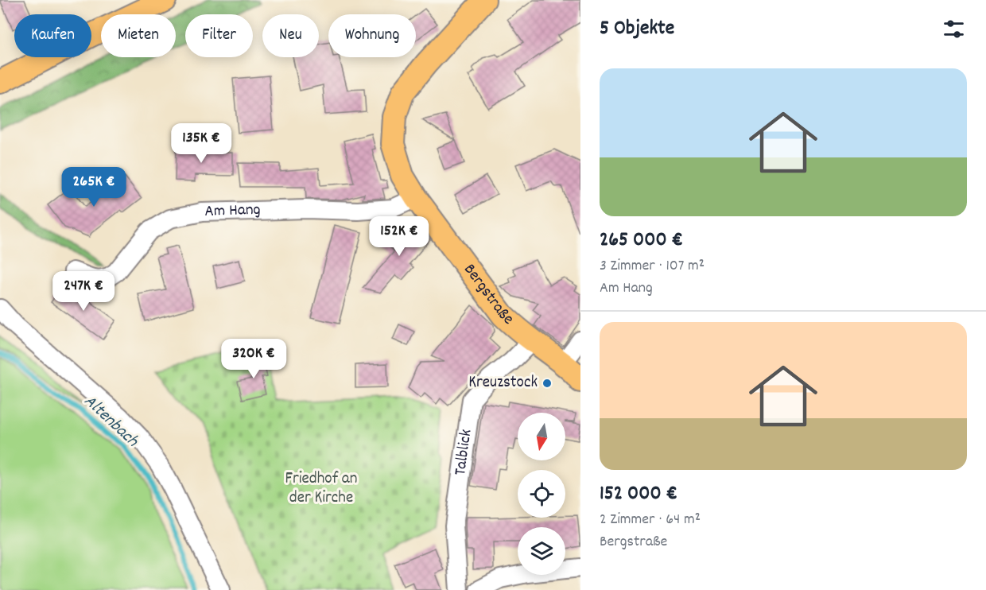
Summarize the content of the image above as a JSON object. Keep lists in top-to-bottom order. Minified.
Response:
{"streets":{"main road":["Bergstraße"],"street":["Am Hang","Talblick"]},"crossings":[["Am Hang","Bergstraße"],["Bergstraße","Talblick"]],"water":["Altenbach"],"parks":["Friedhof an der Kirche"],"places":["Kreuzstock"],"north":"bottom","page":{"heading":"5 Objekte","chip":["Kaufen","Mieten","Filter","Neu","Wohnung"],"list":[{"name":"265 000 €","note":"3 Zimmer · 107 m² · Am Hang"},{"name":"152 000 €","note":"2 Zimmer · 64 m² · Bergstraße"}],"price":["135K €","265K €","152K €","247K €","320K €"]}}
